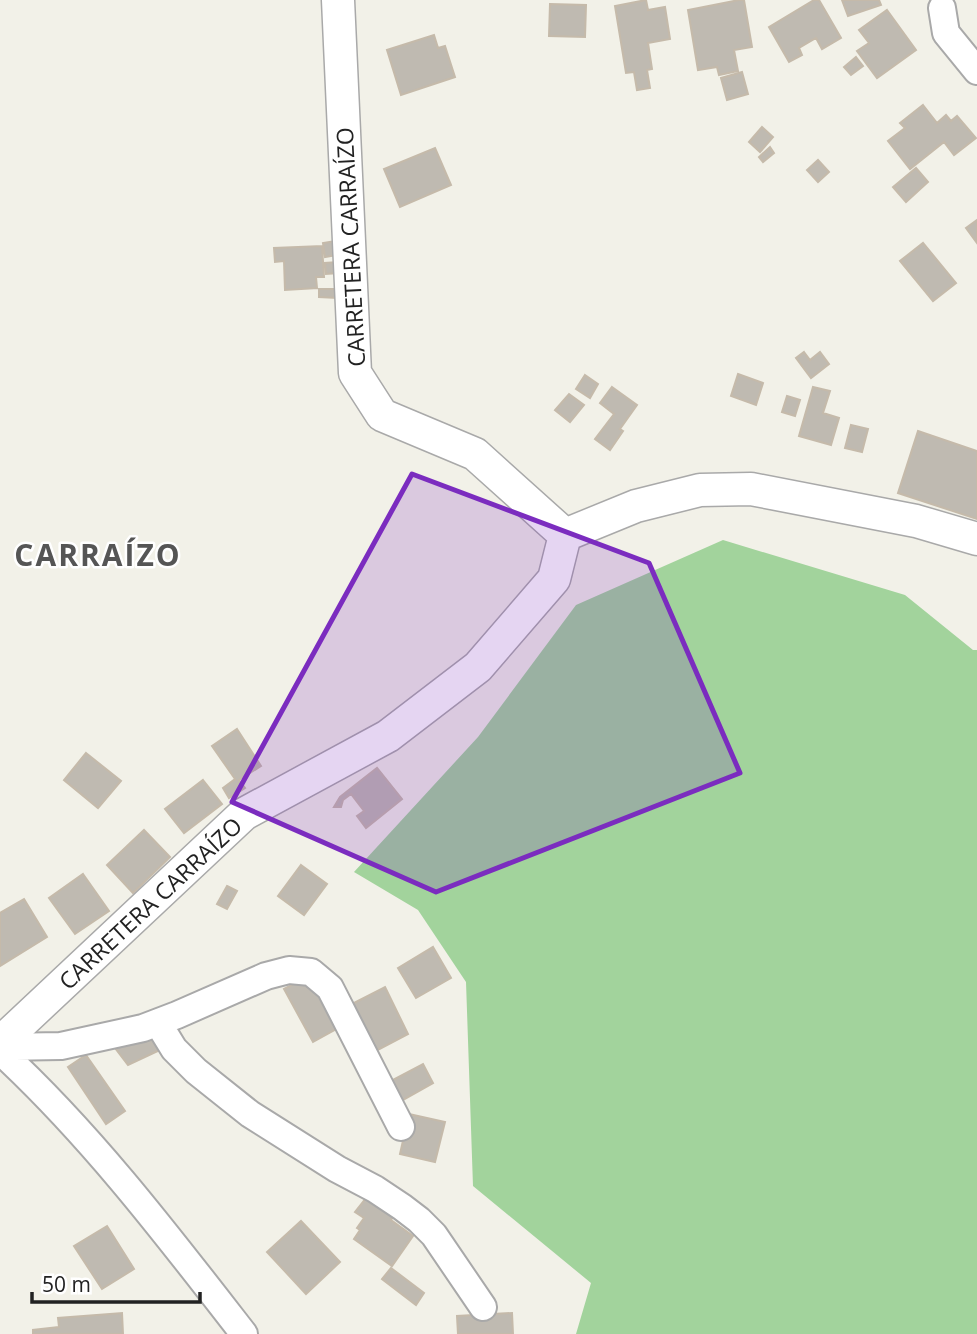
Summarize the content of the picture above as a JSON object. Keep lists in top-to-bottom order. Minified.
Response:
{"streets":{"street":["CARRETERA CARRAÍZO"]},"districts":["CARRAÍZO"],"scale_bar":"50 m"}
